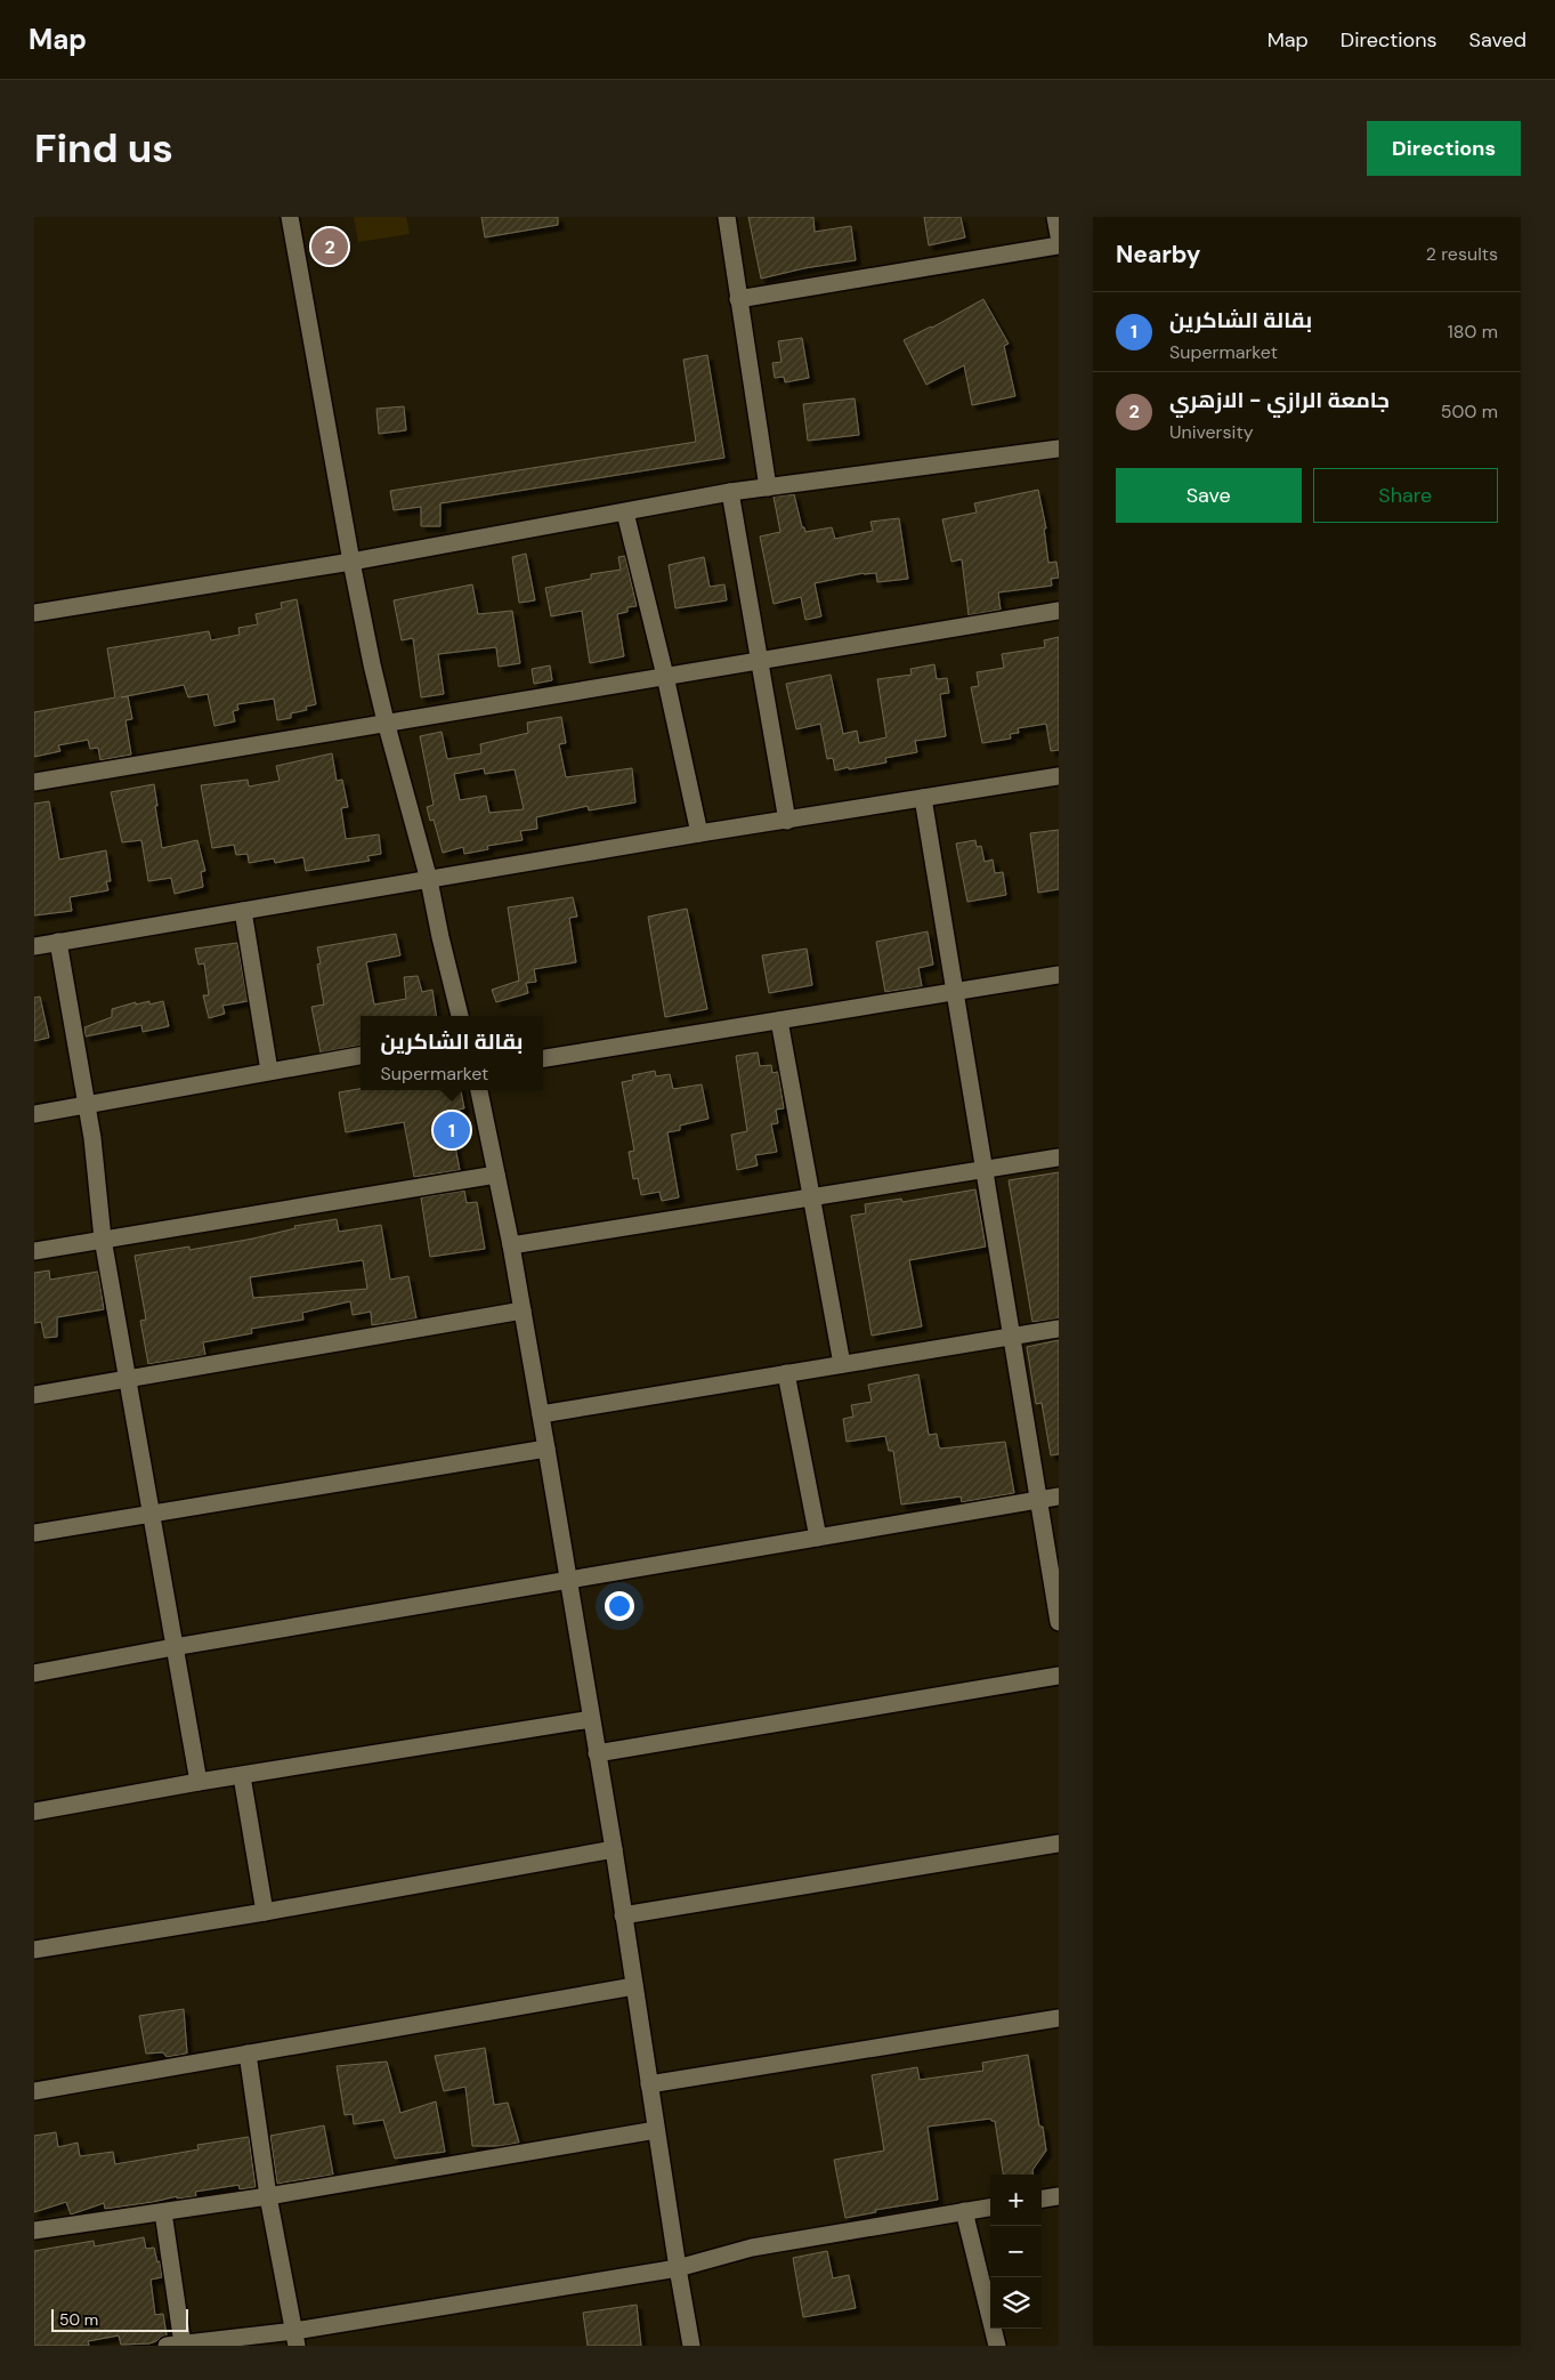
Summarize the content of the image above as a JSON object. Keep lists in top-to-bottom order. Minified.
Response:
{"scale_bar":"50 m","page":{"header":"Map","nav":["Map","Directions","Saved"],"buttons":["Directions",["Save","Share"]],"title":"Find us","heading":["Nearby","2 results"],"pins":["2","1"],"list":[{"mark":"1","name":"بقالة الشاكرين","note":"Supermarket","value":"180 m"},{"mark":"2","name":"جامعة الرازي - الازهري","note":"University","value":"500 m"}],"popup":["بقالة الشاكرين","Supermarket"],"map_buttons":["+","−"],"scale":"50 m"}}
